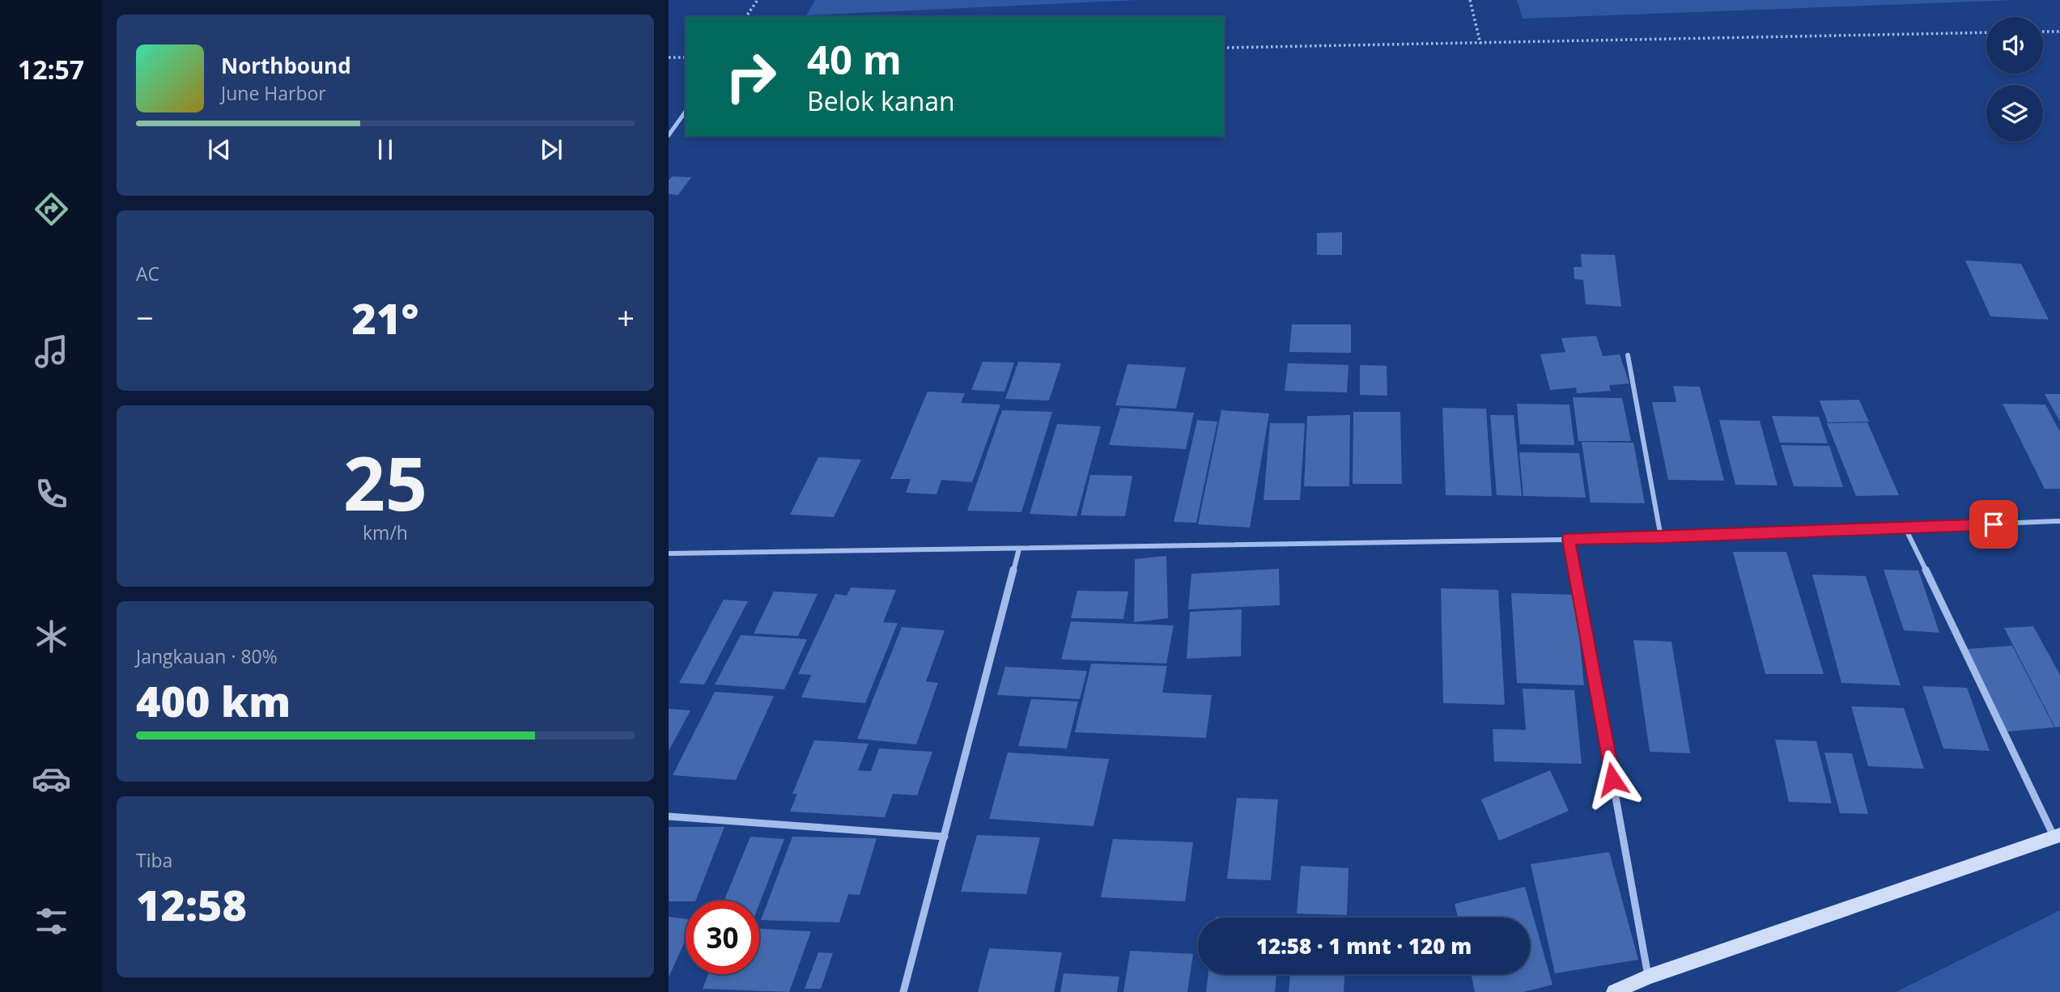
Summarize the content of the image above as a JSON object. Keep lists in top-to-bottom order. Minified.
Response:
{"page":{"tabs":"12:57","turn":["40 m","Belok kanan"],"song":["Northbound","June Harbor"],"tile":["AC",["25","km/h"],["Jangkauan · 80%","400 km"],["Tiba","12:58"]],"heat":["−","21°","+"],"limit":"30","trip":"12:58 · 1 mnt · 120 m"}}
